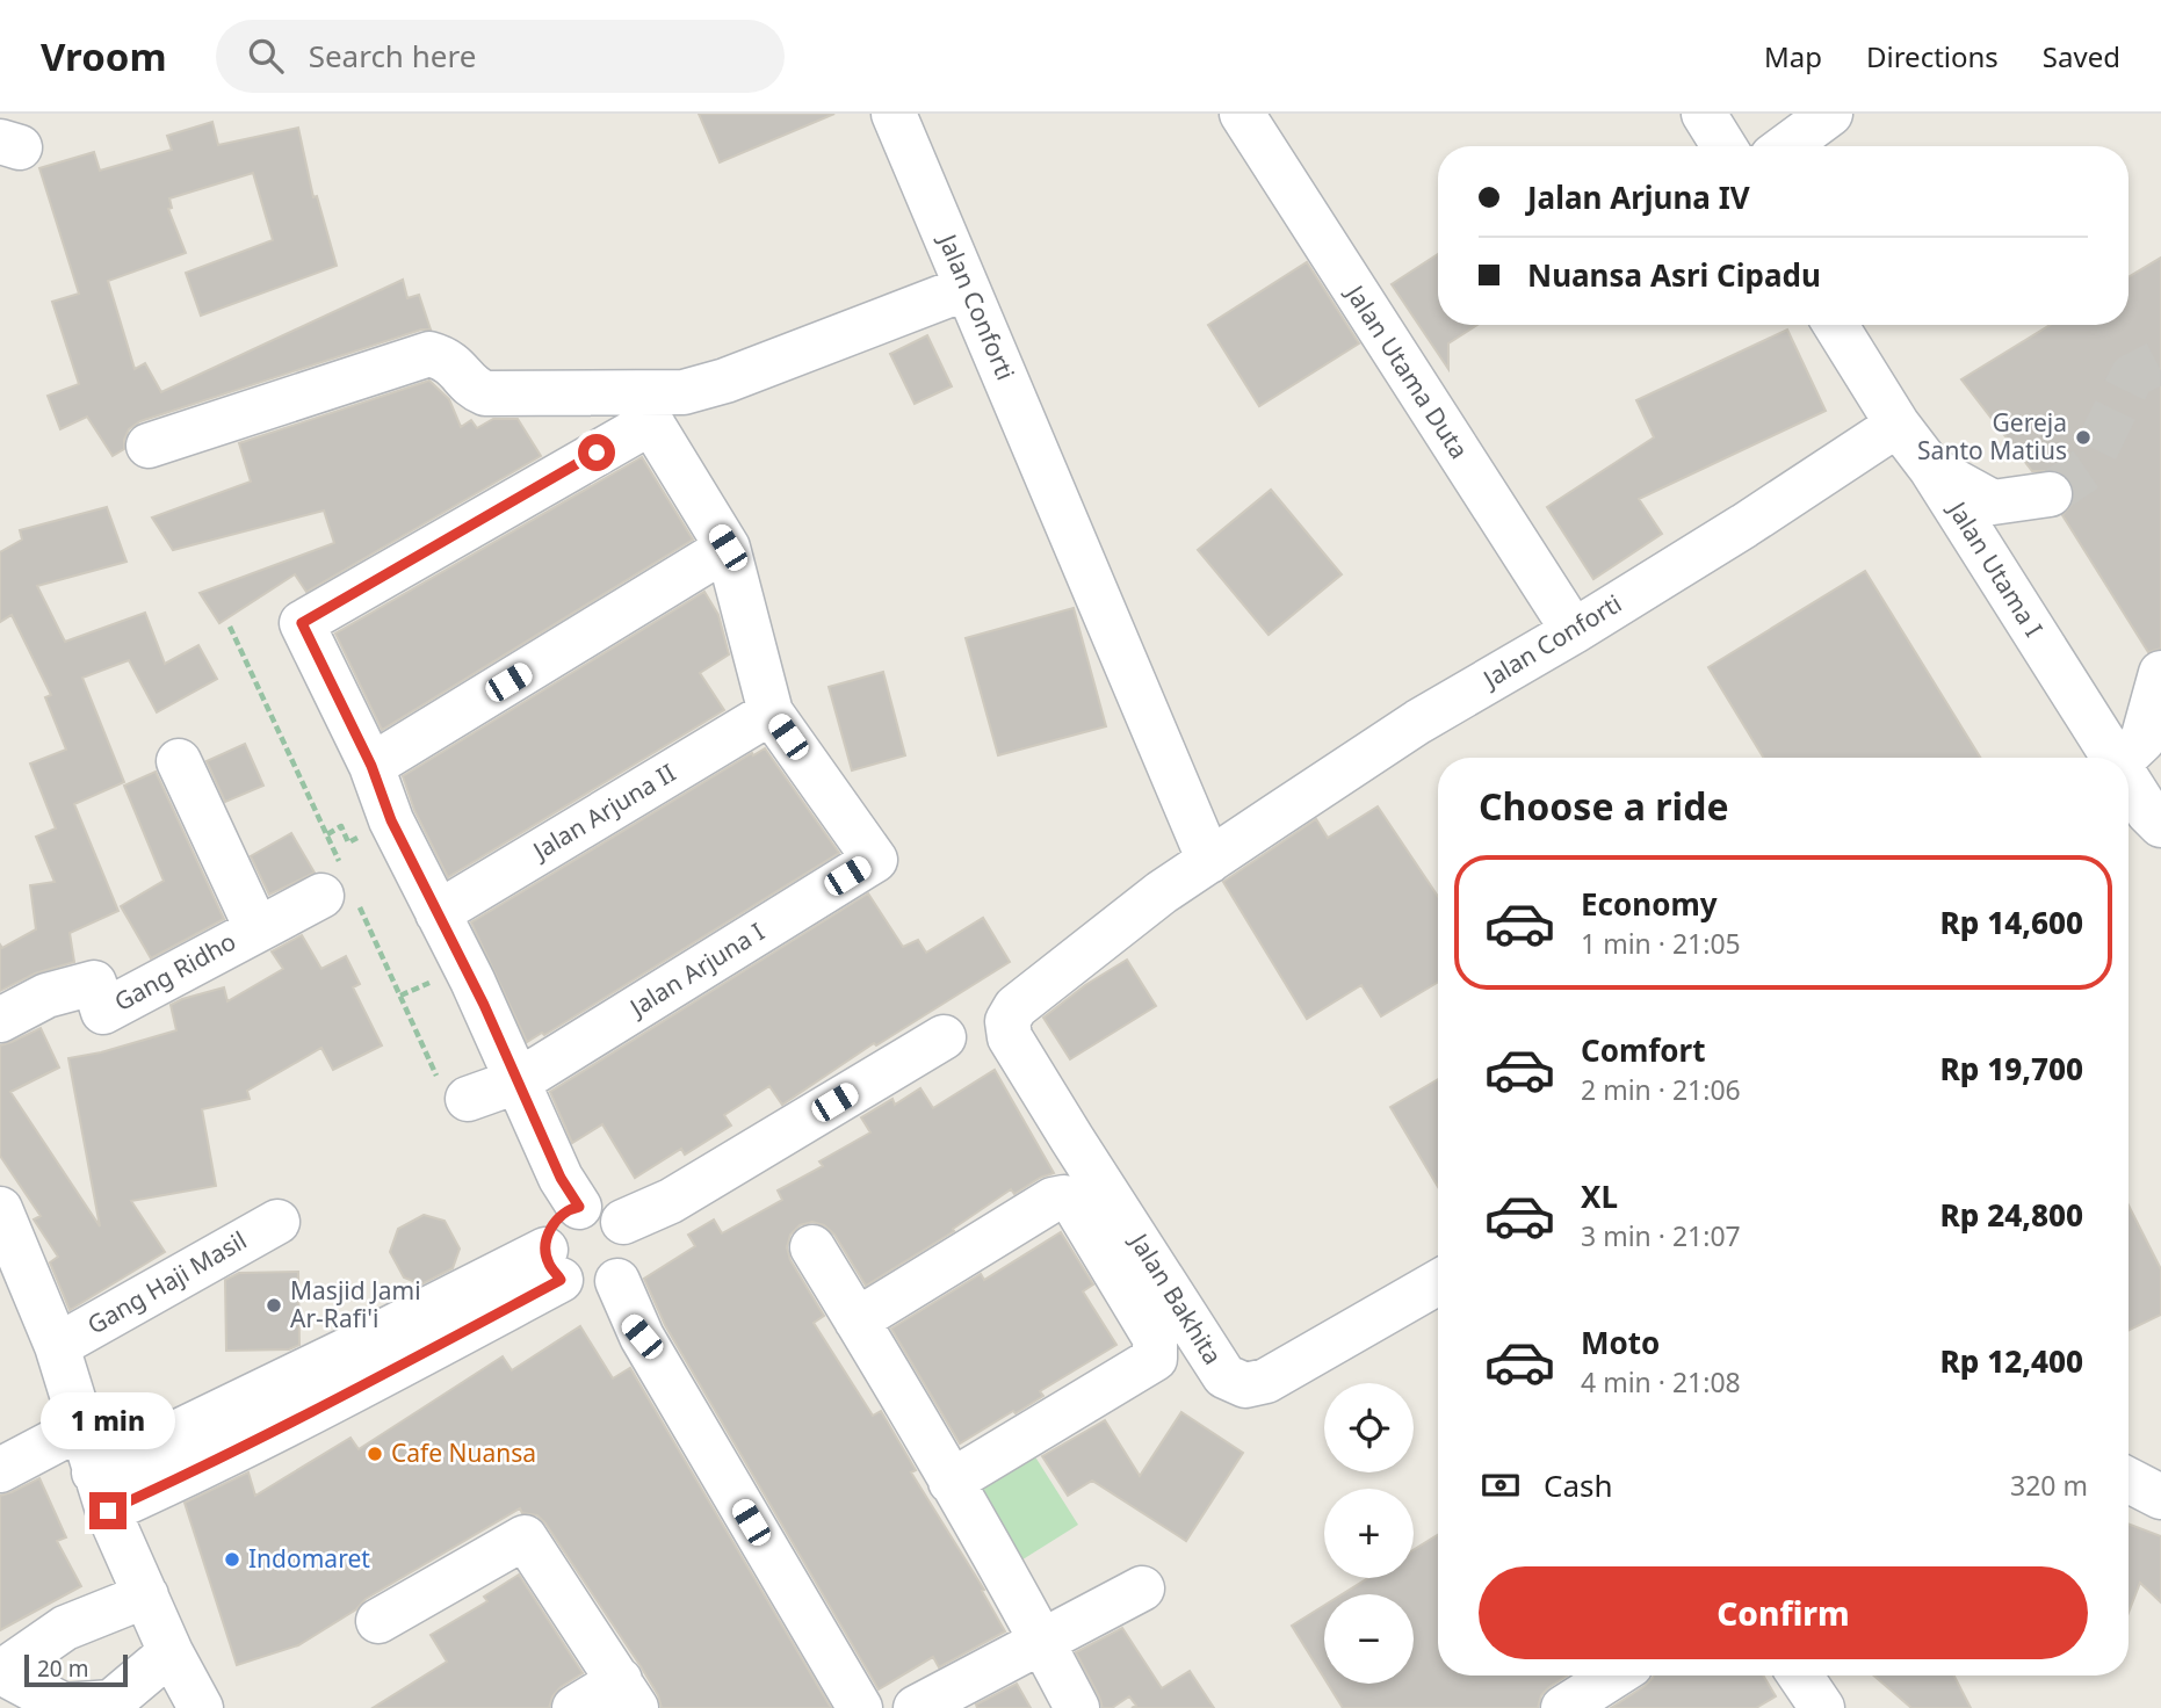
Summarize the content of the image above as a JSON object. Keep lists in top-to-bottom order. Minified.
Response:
{"streets":{"street":["Jalan Conforti","Jalan Utama Duta","Jalan Utama I","Jalan Arjuna II","Jalan Arjuna I","Gang Ridho","Gang Haji Masil","Jalan Bakhita"]},"crossings":[["Jalan Conforti","Jalan Utama Duta"],["Jalan Conforti","Jalan Utama I"],["Jalan Conforti","Jalan Bakhita"],["Jalan Arjuna II","Jalan Arjuna I"]],"places":["Gereja Santo Matius","Masjid Jami Ar-Rafi'i","Cafe Nuansa","Indomaret"],"scale_bar":"20 m","page":{"header":"Vroom","search":"Search here","nav":["Map","Directions","Saved"],"banner":["Jalan Arjuna IV","Nuansa Asri Cipadu"],"heading":"Choose a ride","list":[{"name":"Economy","note":"1 min · 21:05","value":"Rp 14,600"},{"name":"Comfort","note":"2 min · 21:06","value":"Rp 19,700"},{"name":"XL","note":"3 min · 21:07","value":"Rp 24,800"},{"name":"Moto","note":"4 min · 21:08","value":"Rp 12,400"}],"map_buttons":["+","−"],"bubble":"1 min","pay":["Cash","320 m"],"buttons":"Confirm","scale":"20 m"}}
